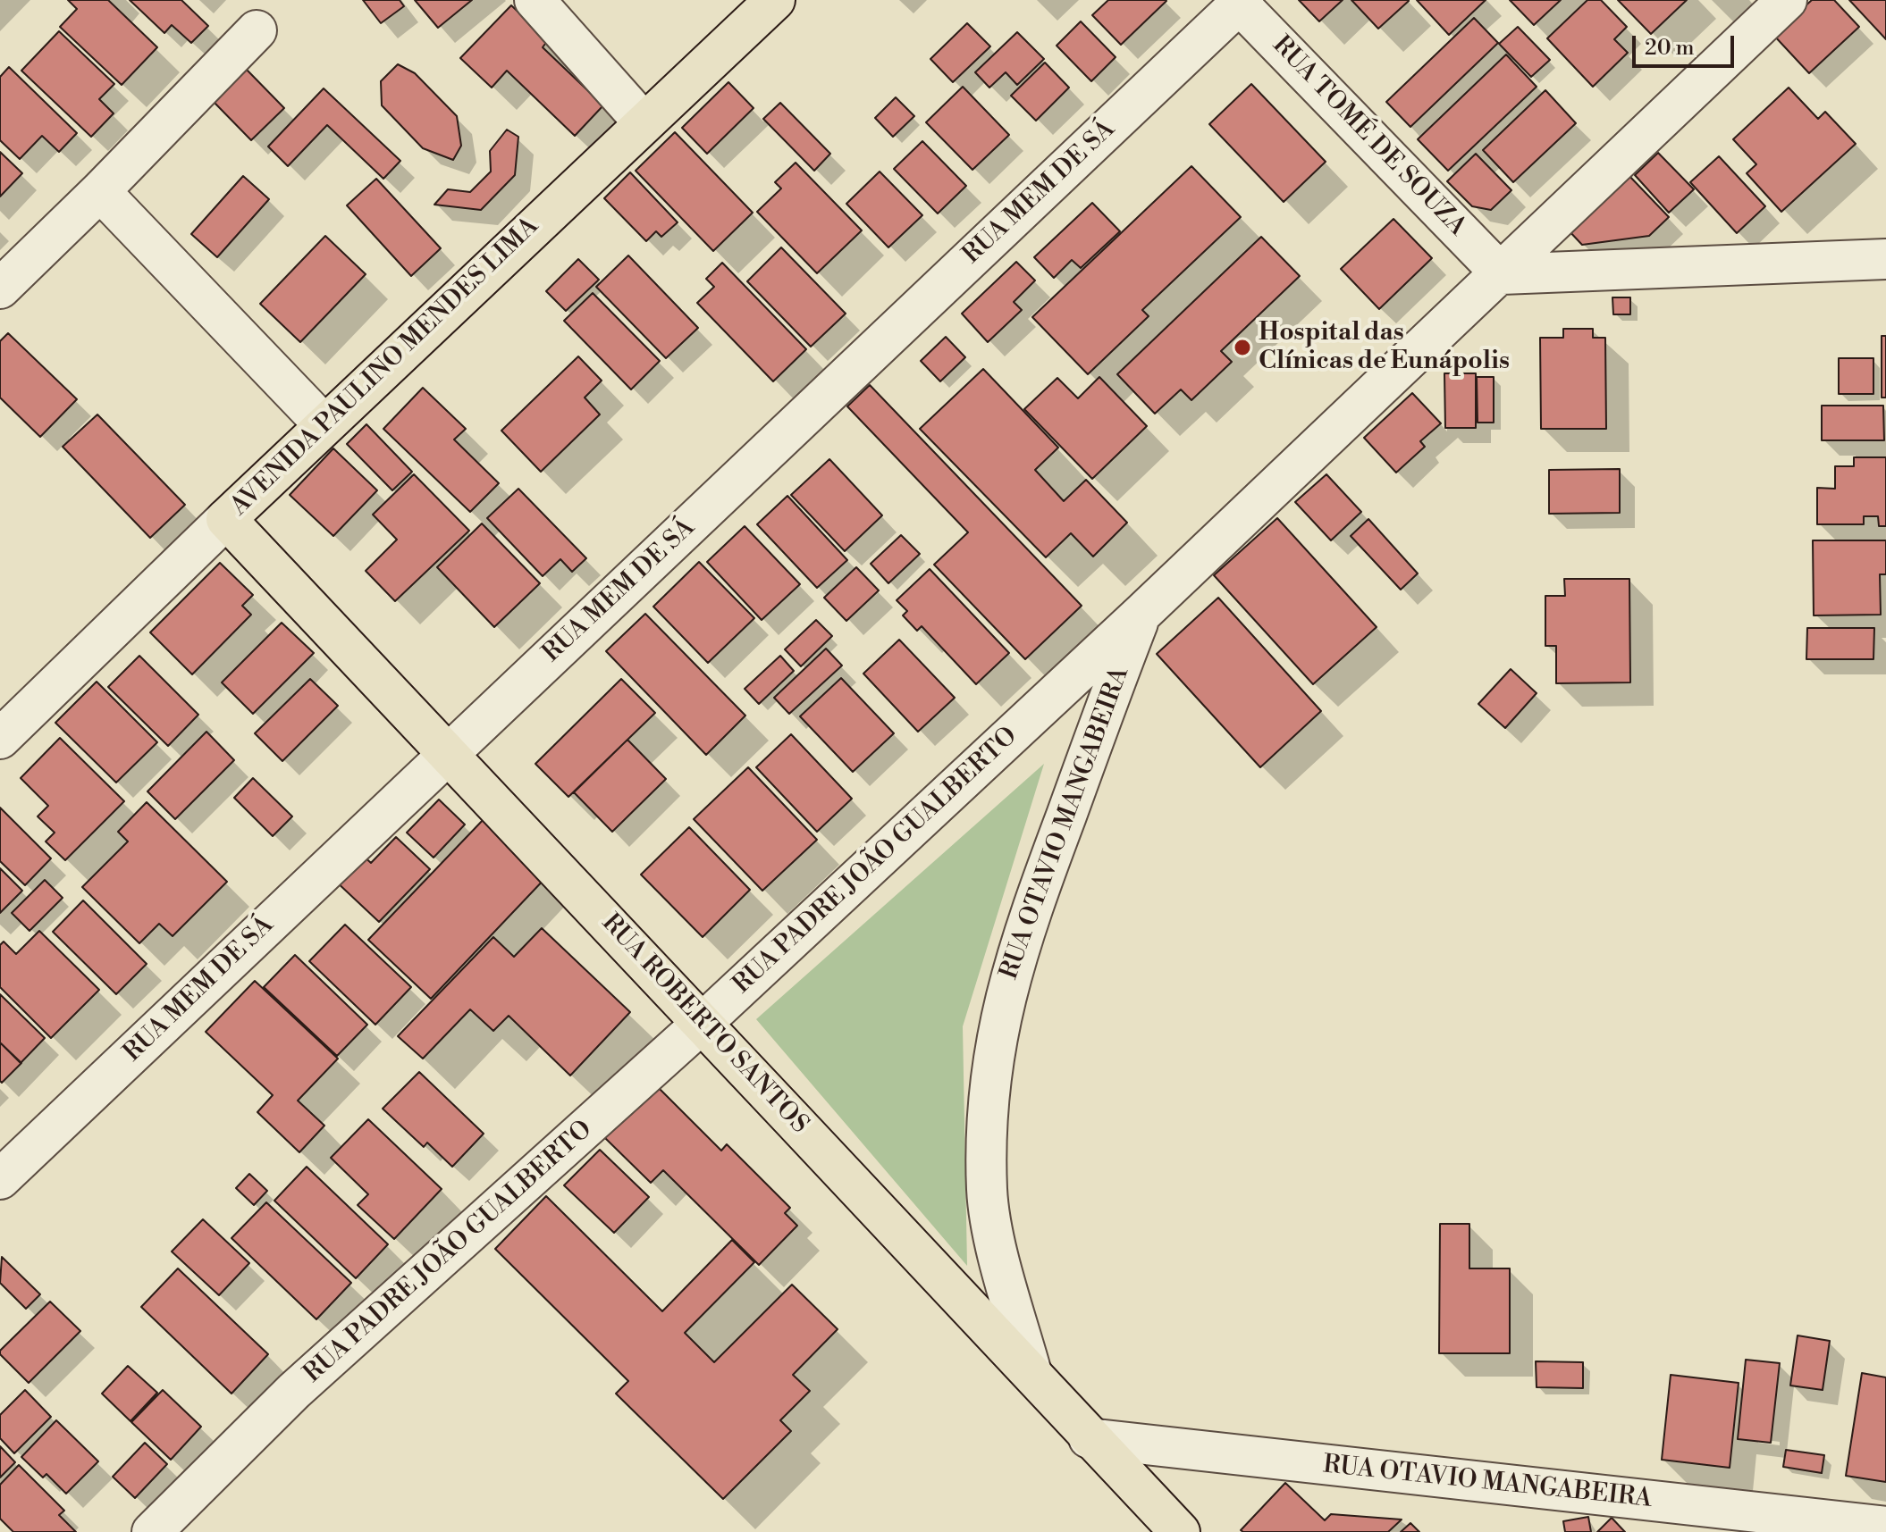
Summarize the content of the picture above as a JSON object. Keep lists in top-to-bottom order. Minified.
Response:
{"streets":{"main road":["AVENIDA PAULINO MENDES LIMA","RUA ROBERTO SANTOS"],"street":["RUA TOMÉ DE SOUZA","RUA MEM DE SÁ","RUA OTAVIO MANGABEIRA","RUA PADRE JOÃO GUALBERTO"]},"crossings":[["RUA TOMÉ DE SOUZA","RUA MEM DE SÁ"],["RUA TOMÉ DE SOUZA","RUA PADRE JOÃO GUALBERTO"],["RUA MEM DE SÁ","RUA ROBERTO SANTOS"],["AVENIDA PAULINO MENDES LIMA","RUA ROBERTO SANTOS"],["RUA OTAVIO MANGABEIRA","RUA PADRE JOÃO GUALBERTO"],["RUA OTAVIO MANGABEIRA","RUA ROBERTO SANTOS"],["RUA PADRE JOÃO GUALBERTO","RUA ROBERTO SANTOS"]],"places":["Hospital das Clínicas de Eunápolis"],"scale_bar":"20 m"}
